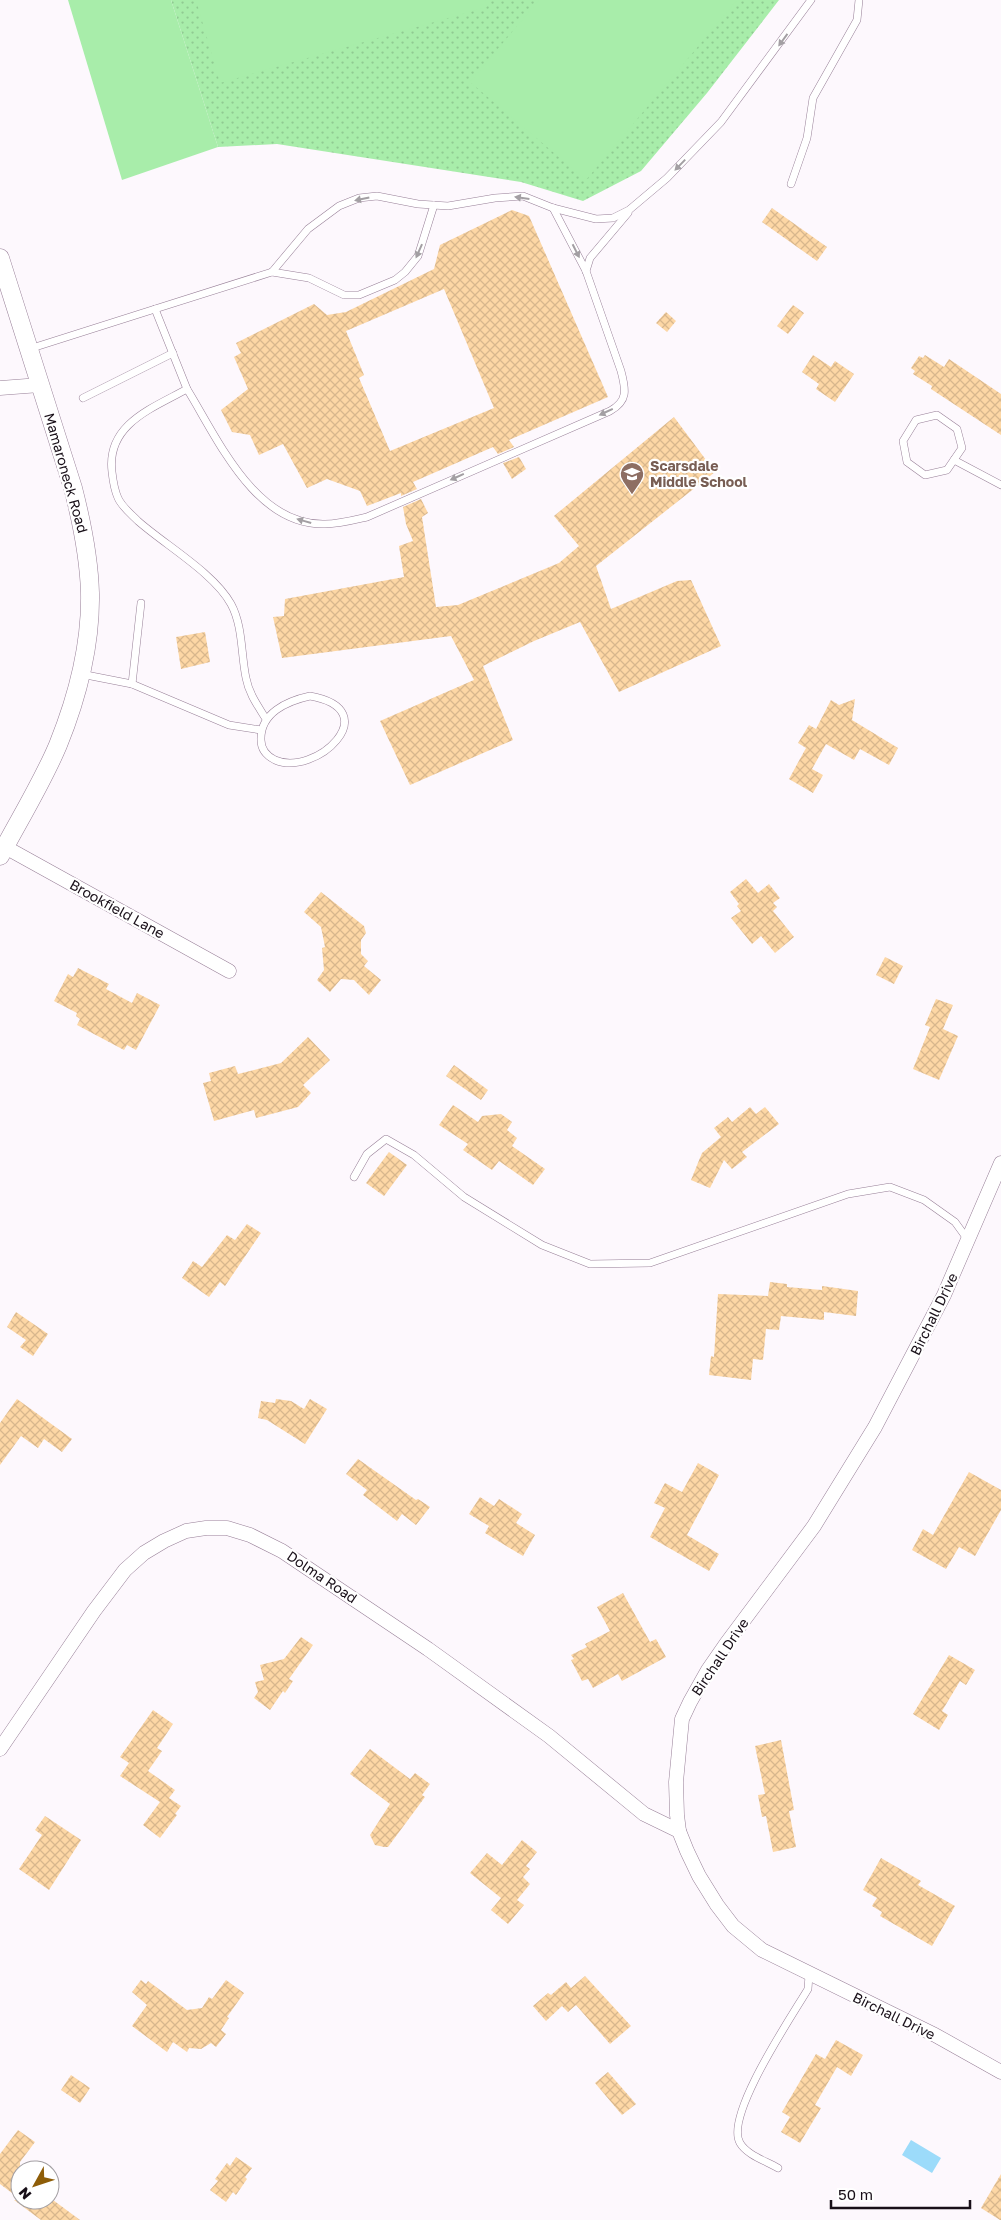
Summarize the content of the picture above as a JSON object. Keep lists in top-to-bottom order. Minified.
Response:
{"streets":{"street":["Mamaroneck Road","Brookfield Lane","Birchall Drive","Dolma Road"]},"crossings":[["Mamaroneck Road","Brookfield Lane"],["Birchall Drive","Dolma Road"]],"places":{"school or university":["Scarsdale Middle School"]},"scale_bar":"50 m","north":"bottom left"}
